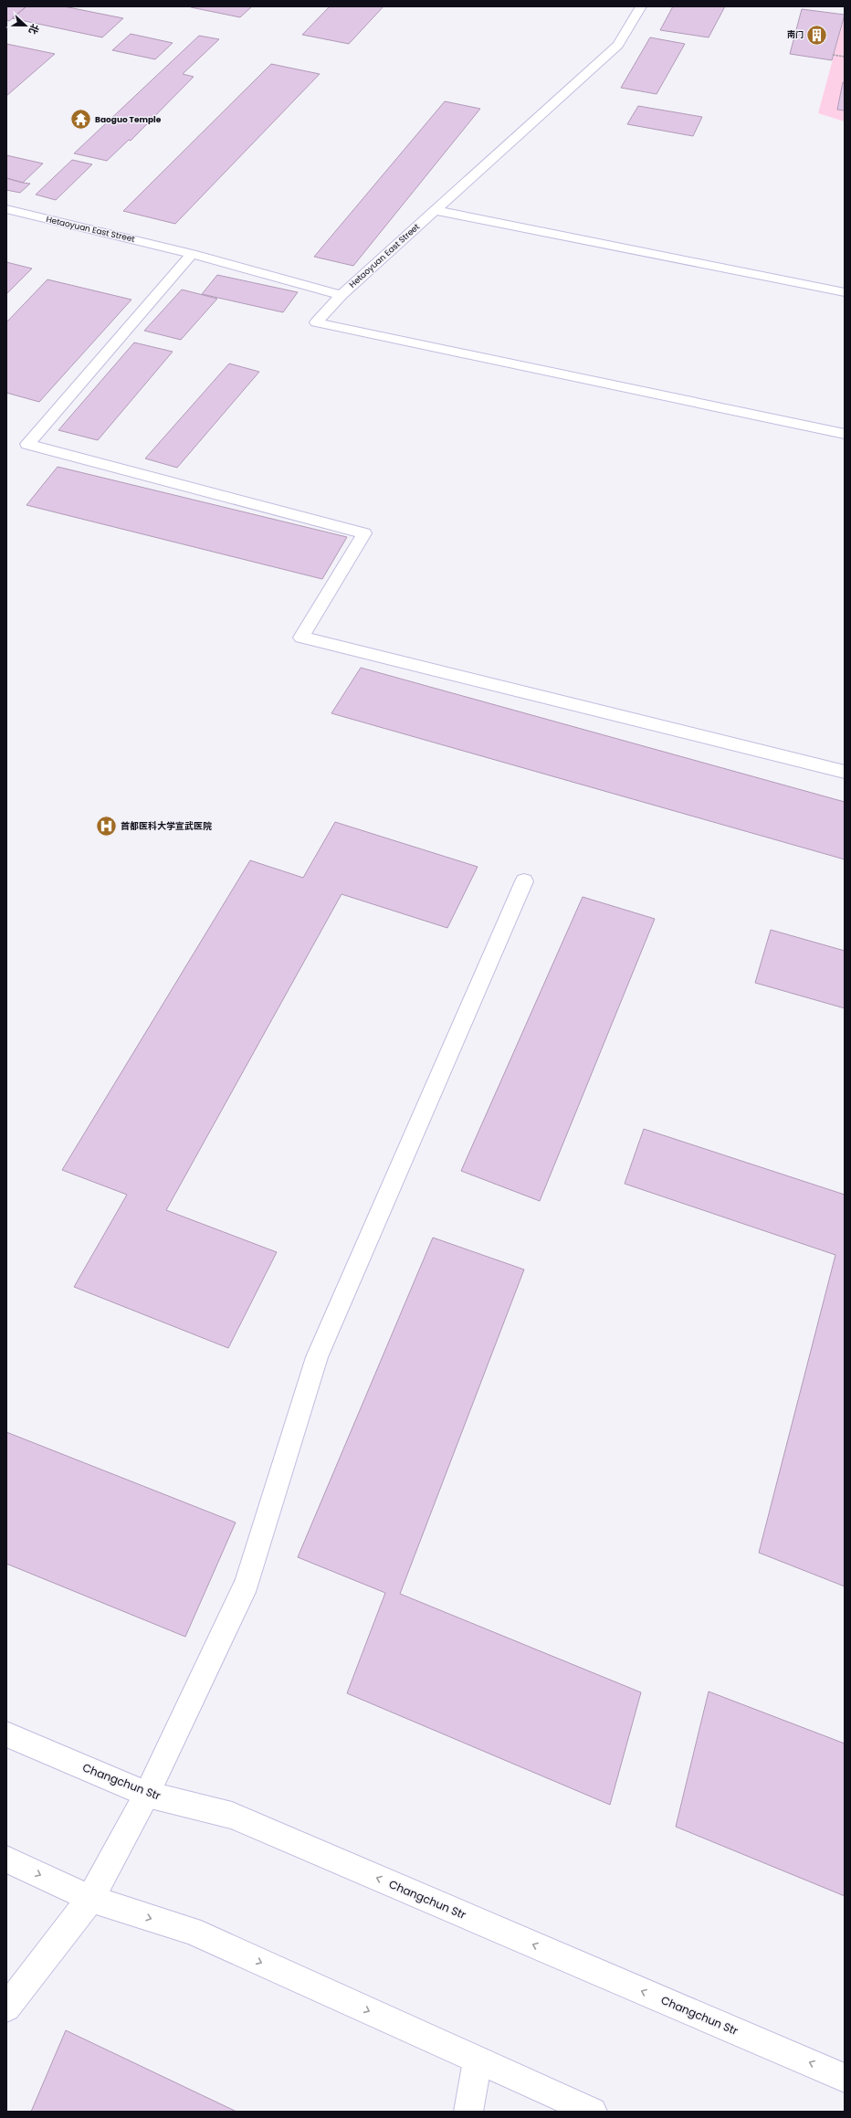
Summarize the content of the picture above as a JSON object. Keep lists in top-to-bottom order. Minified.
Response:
{"streets":{"street":["Hetaoyuan East Street","Changchun Str"]},"places":{"building":["南门"],"temple":["Baoguo Temple"],"hospital":["首都医科大学宣武医院"]},"north":"right"}
